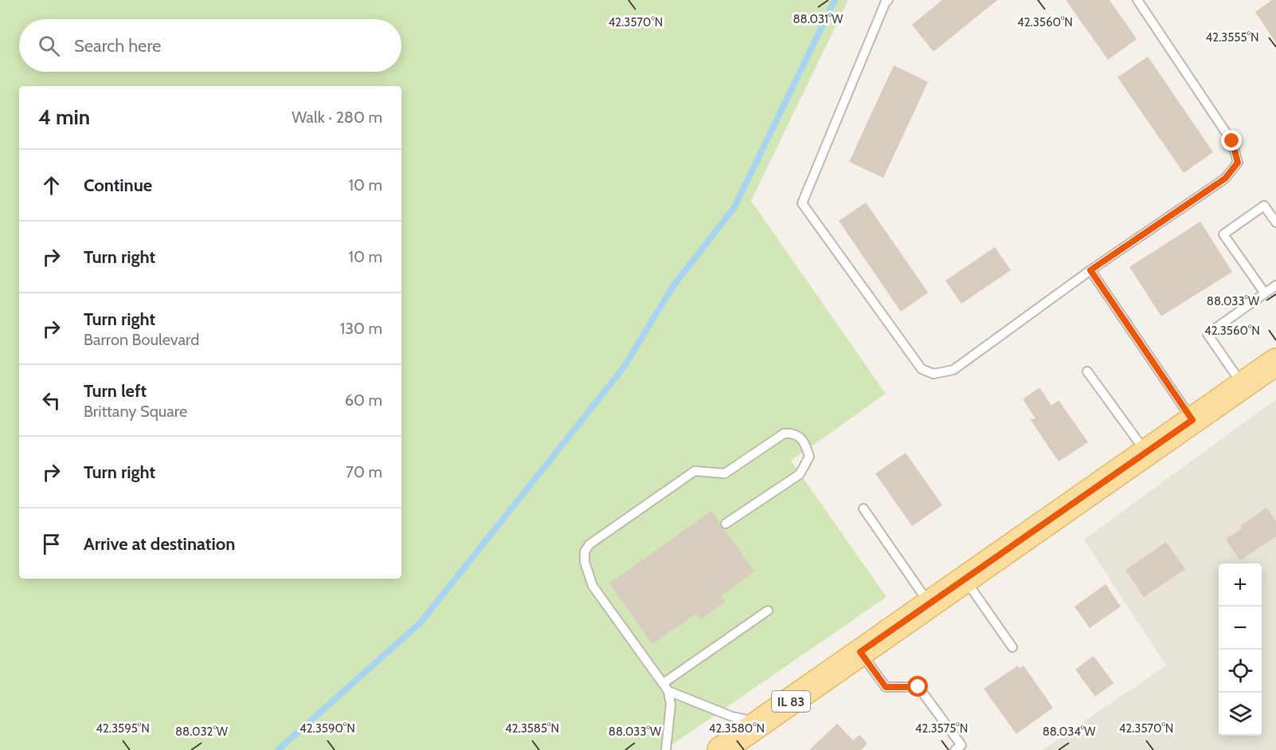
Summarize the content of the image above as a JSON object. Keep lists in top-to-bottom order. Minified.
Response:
{"streets":{"main road":["IL 83"]},"page":{"search":"Search here","heading":["4 min","Walk · 280 m"],"list":[["Continue","10 m"],["Turn right","10 m"],["Turn right","Barron Boulevard","130 m"],["Turn left","Brittany Square","60 m"],["Turn right","70 m"],"Arrive at destination"],"map_buttons":["+","−"]},"coordinates":["88.031°W","42.3570°N","42.3560°N","42.3555°N","88.033°W","42.3595°N","42.3590°N","42.3585°N","42.3580°N","42.3575°N","88.032°W","88.034°W"]}
